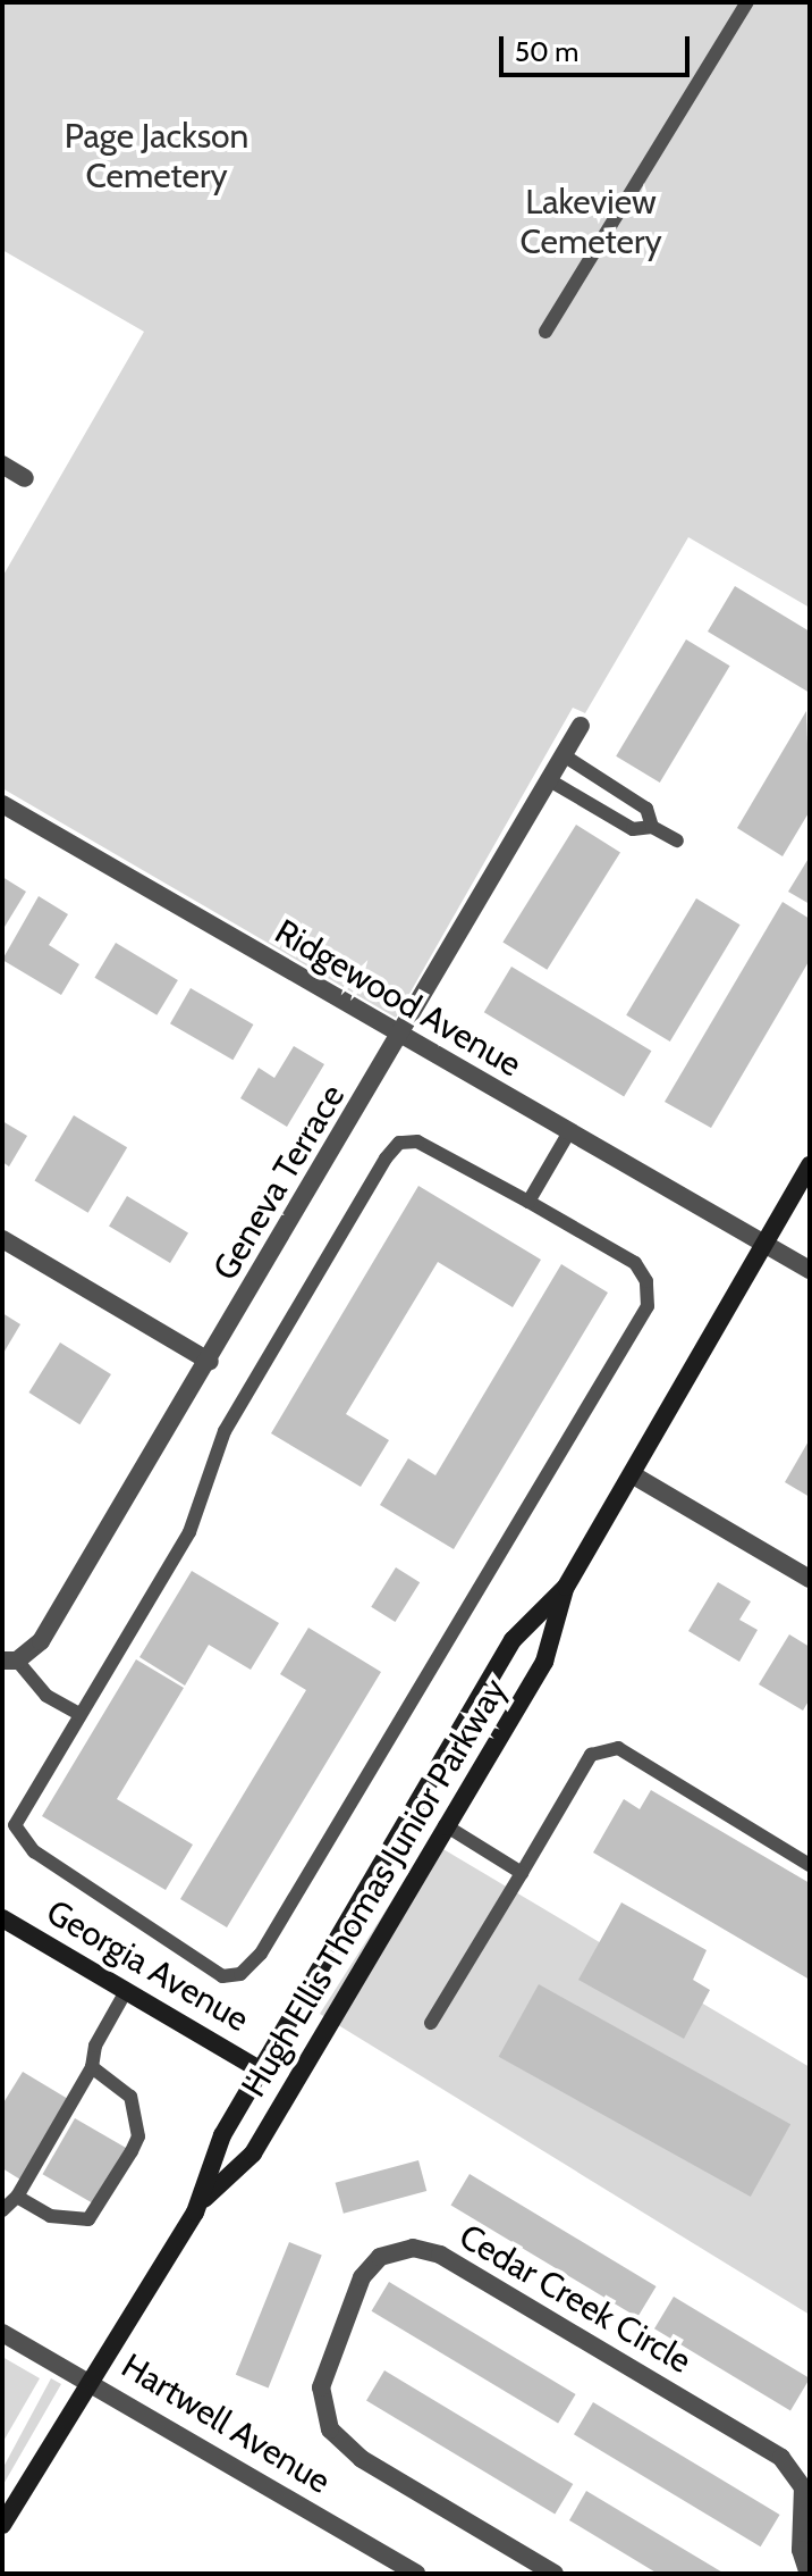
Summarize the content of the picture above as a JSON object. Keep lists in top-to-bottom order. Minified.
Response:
{"streets":{"main road":["Hugh Ellis Thomas Junior Parkway","Georgia Avenue"],"street":["Ridgewood Avenue","Geneva Terrace","Cedar Creek Circle","Hartwell Avenue"]},"crossings":[["Ridgewood Avenue","Geneva Terrace"],["Ridgewood Avenue","Hugh Ellis Thomas Junior Parkway"],["Hugh Ellis Thomas Junior Parkway","Georgia Avenue"],["Hugh Ellis Thomas Junior Parkway","Hartwell Avenue"]],"parks":["Page Jackson Cemetery","Lakeview Cemetery"],"scale_bar":"50 m"}
